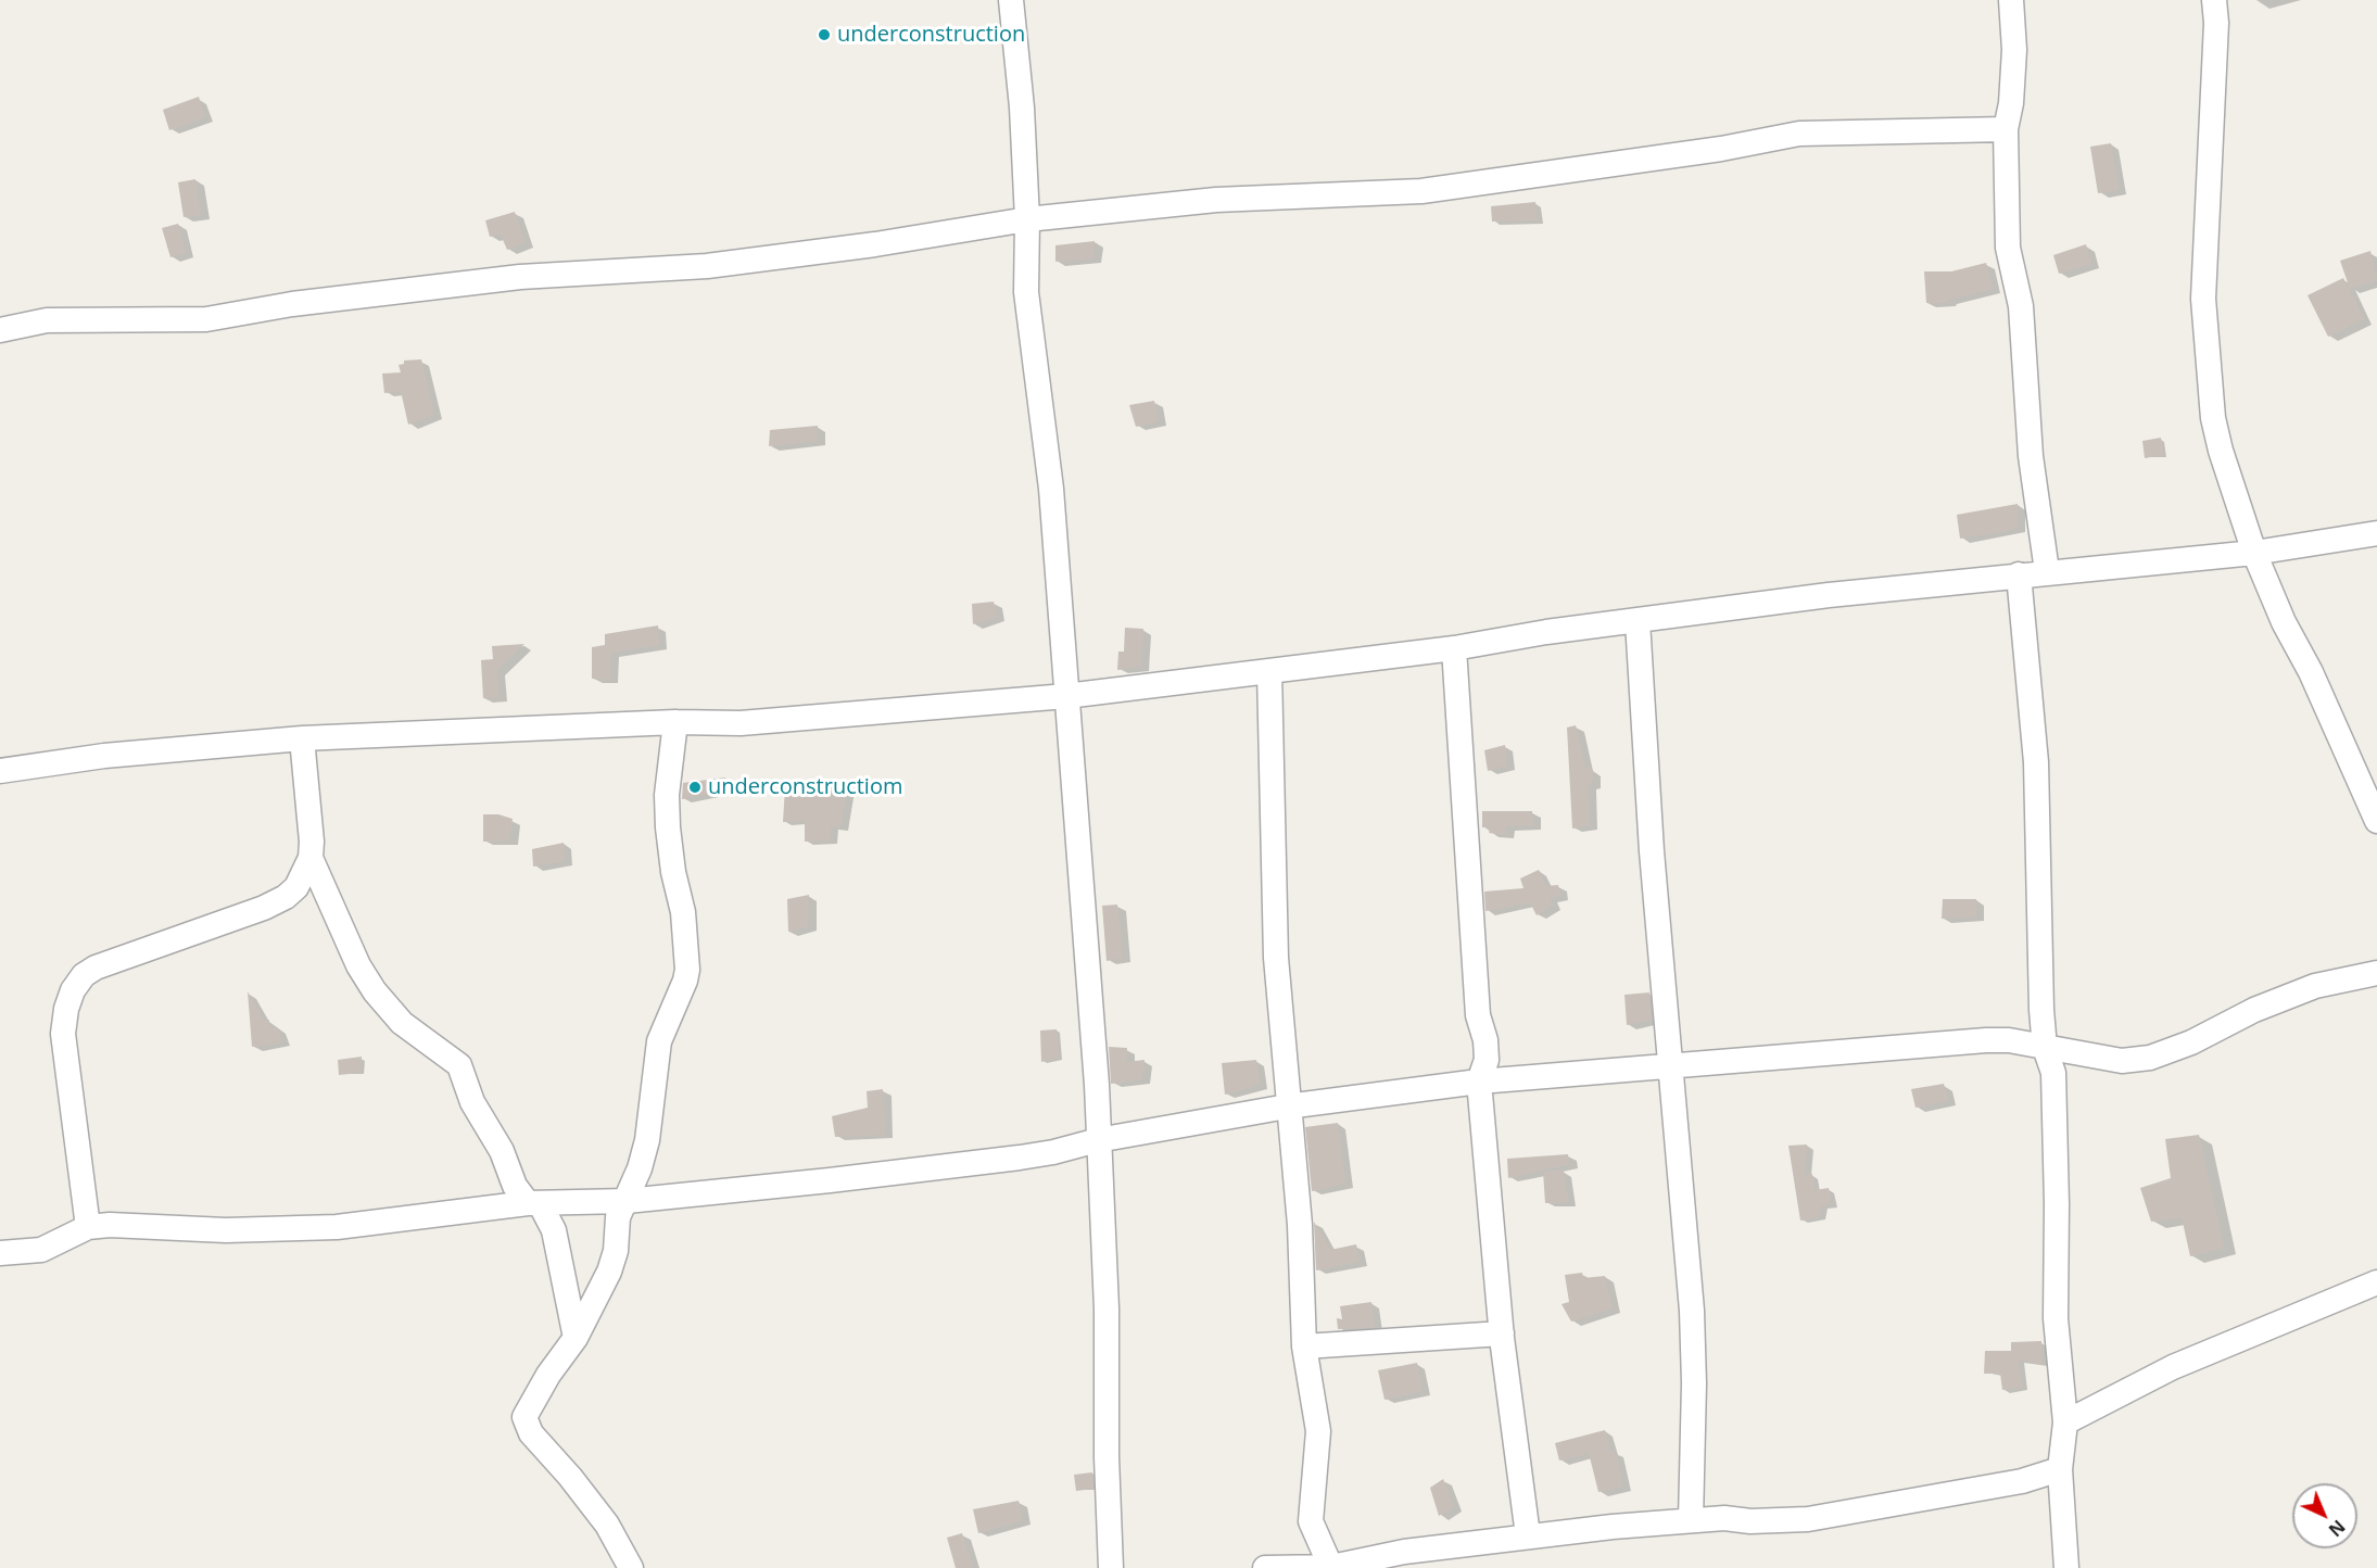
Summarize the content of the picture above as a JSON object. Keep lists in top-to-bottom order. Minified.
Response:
{"places":["underconstruction","underconstructiom"],"north":"bottom right"}
